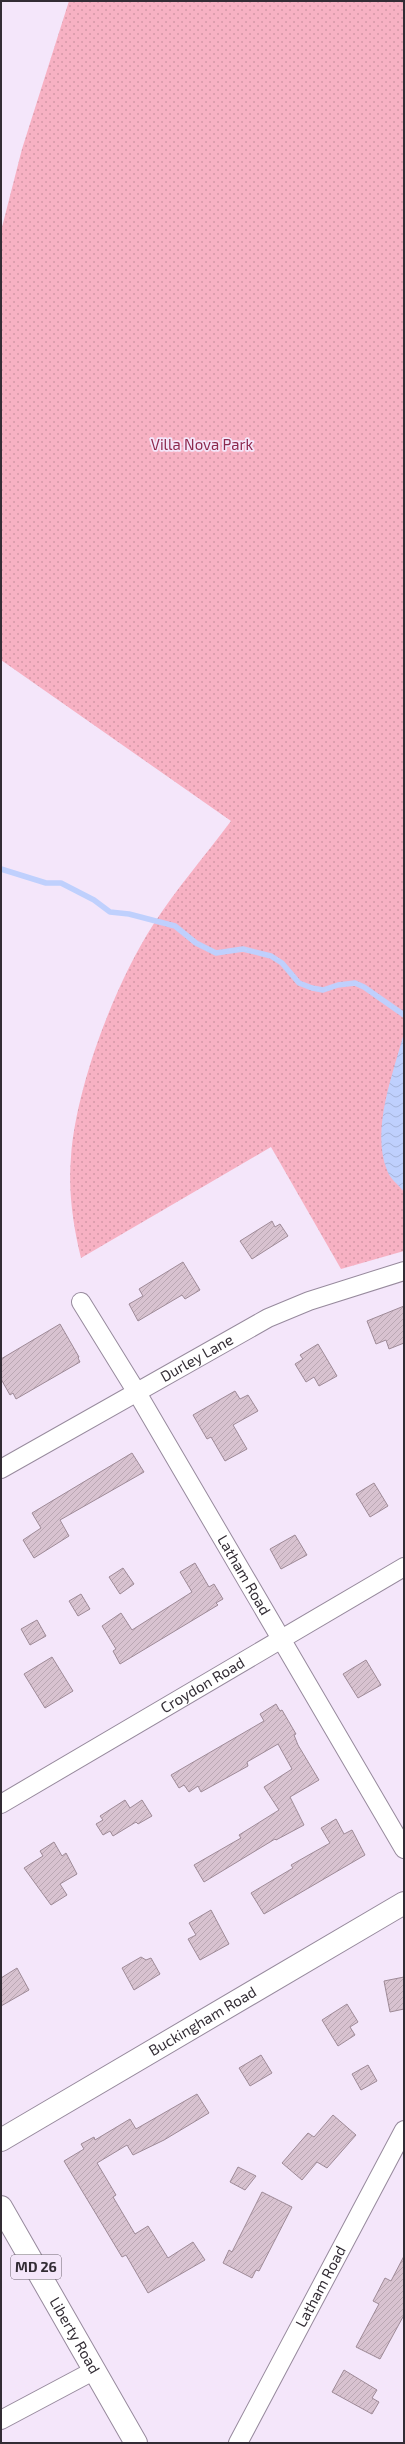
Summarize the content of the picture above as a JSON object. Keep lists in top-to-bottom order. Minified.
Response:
{"streets":{"street":["Durley Lane","Latham Road","Croydon Road","Buckingham Road","MD 26","Liberty Road"]},"crossings":[["Durley Lane","Latham Road"],["Latham Road","Croydon Road"]],"parks":["Villa Nova Park"]}
